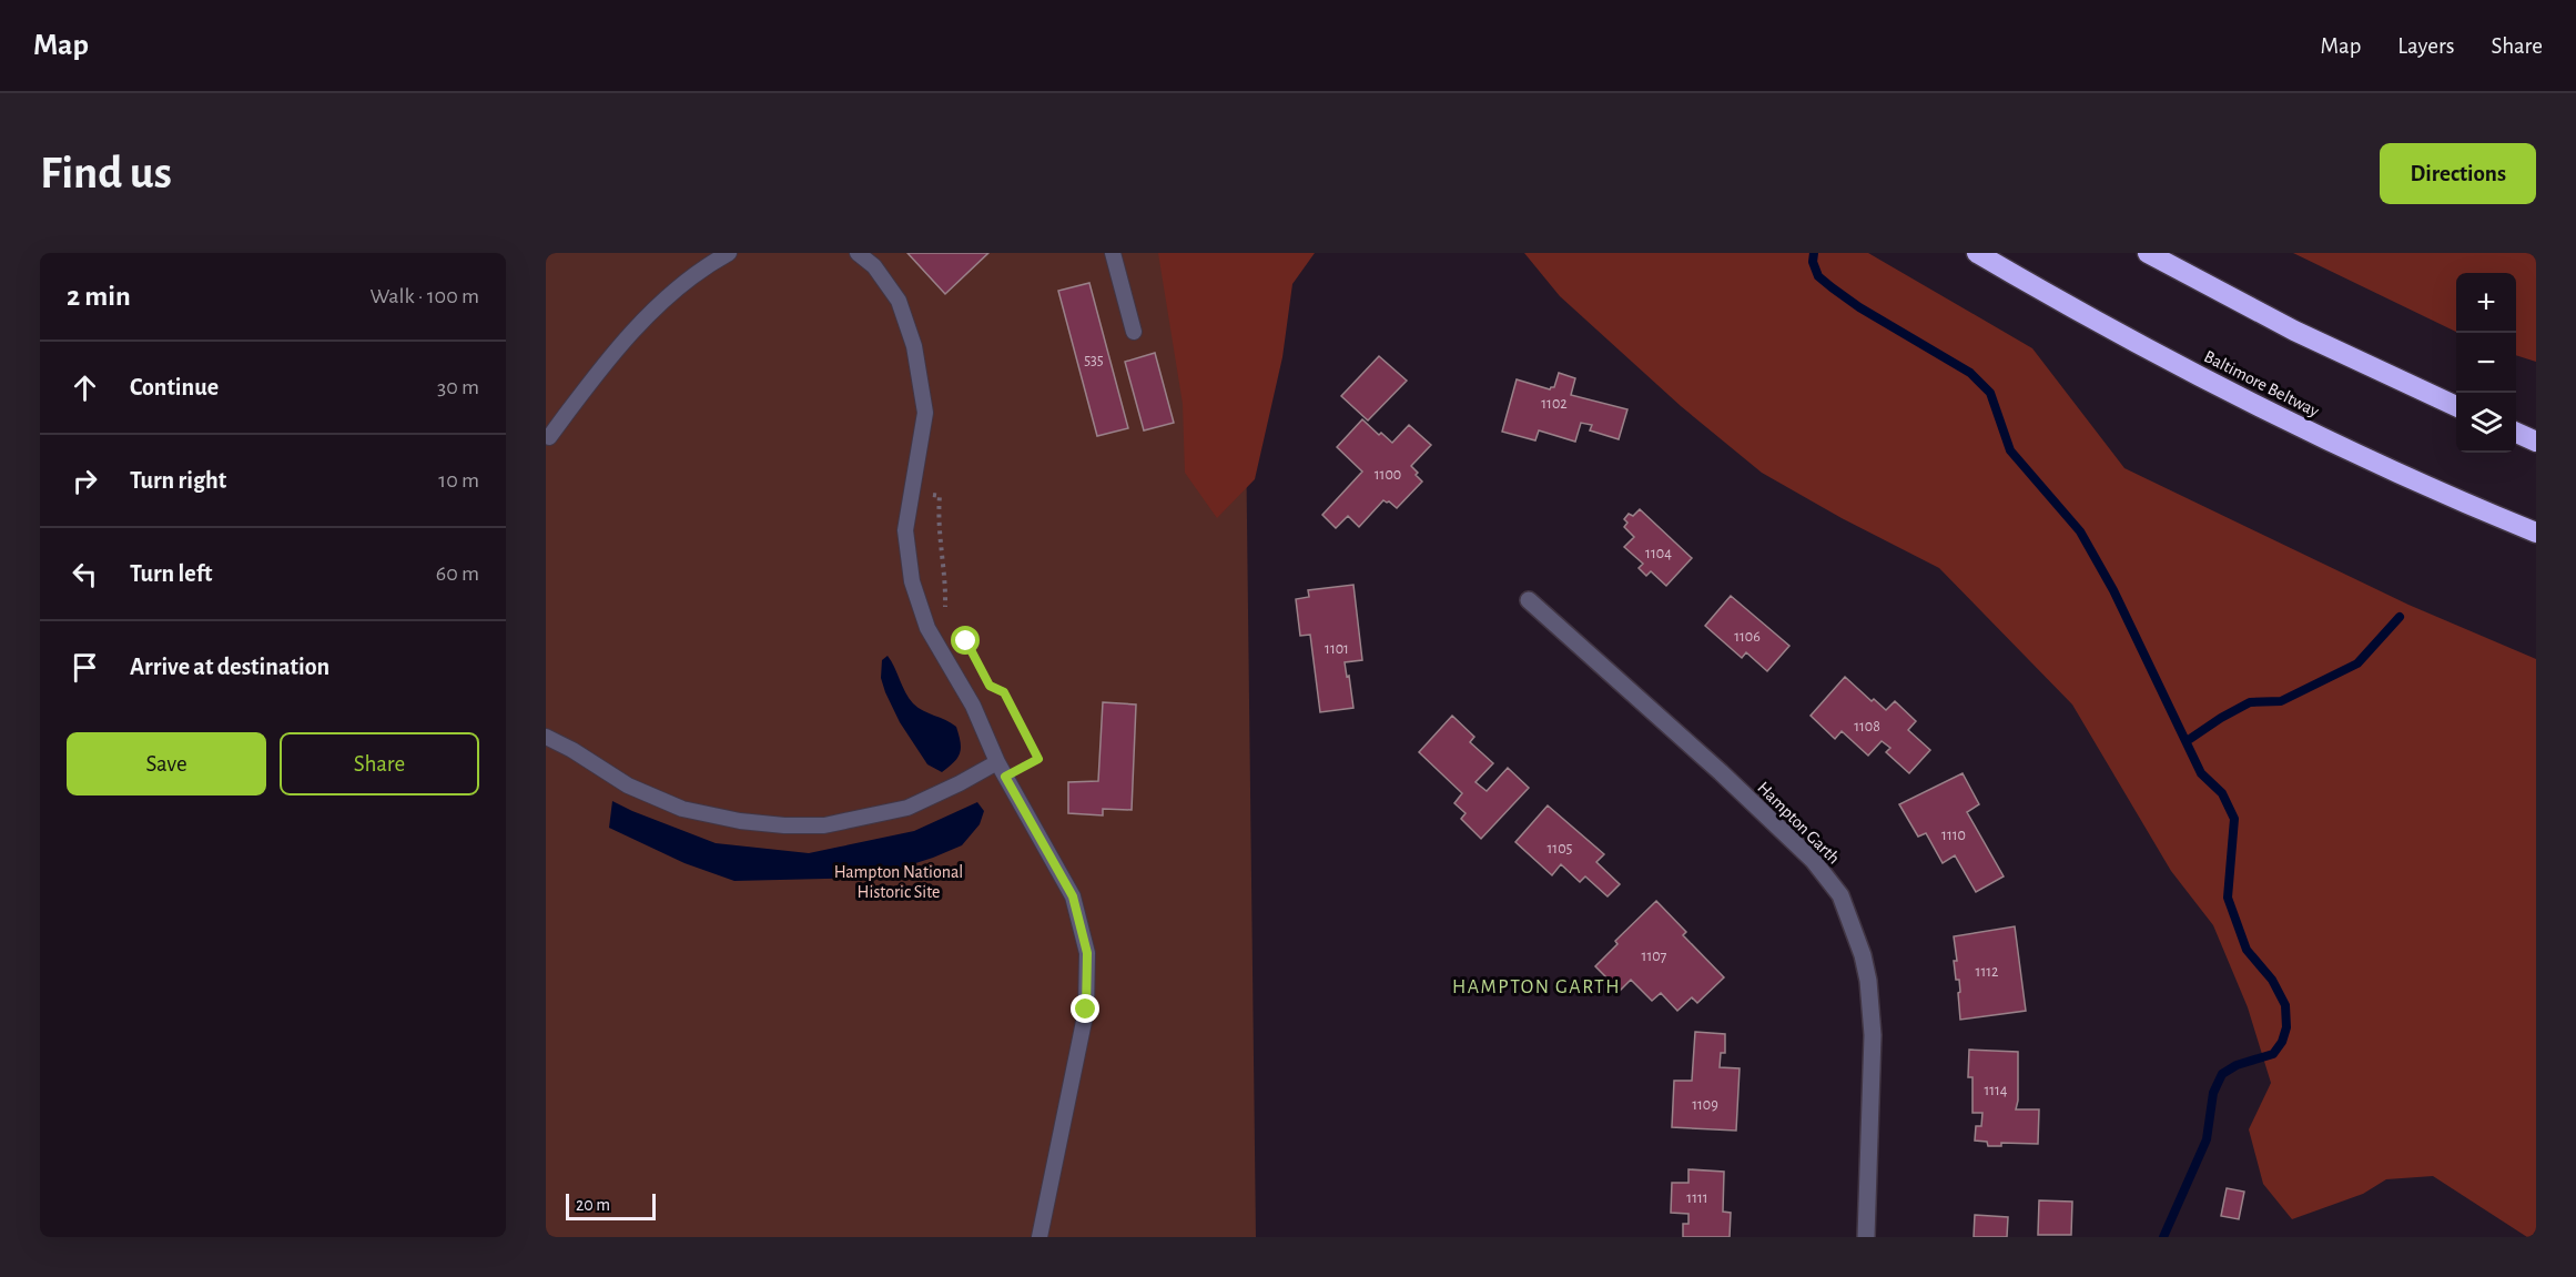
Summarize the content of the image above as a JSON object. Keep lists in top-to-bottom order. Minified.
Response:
{"streets":{"highway":["Baltimore Beltway"],"street":["Hampton Garth"]},"districts":["HAMPTON GARTH"],"parks":["Hampton National Historic Site"],"house_numbers":["535","1102","1100","1104","1106","1101","1108","1110","1105","1107","1112","1114","1109","1111"],"scale_bar":"20 m","page":{"header":"Map","nav":["Map","Layers","Share"],"buttons":["Directions",["Save","Share"]],"title":"Find us","heading":["2 min","Walk · 100 m"],"map_buttons":["+","−"],"list":[["Continue","30 m"],["Turn right","10 m"],["Turn left","60 m"],"Arrive at destination"],"scale":"20 m"}}
